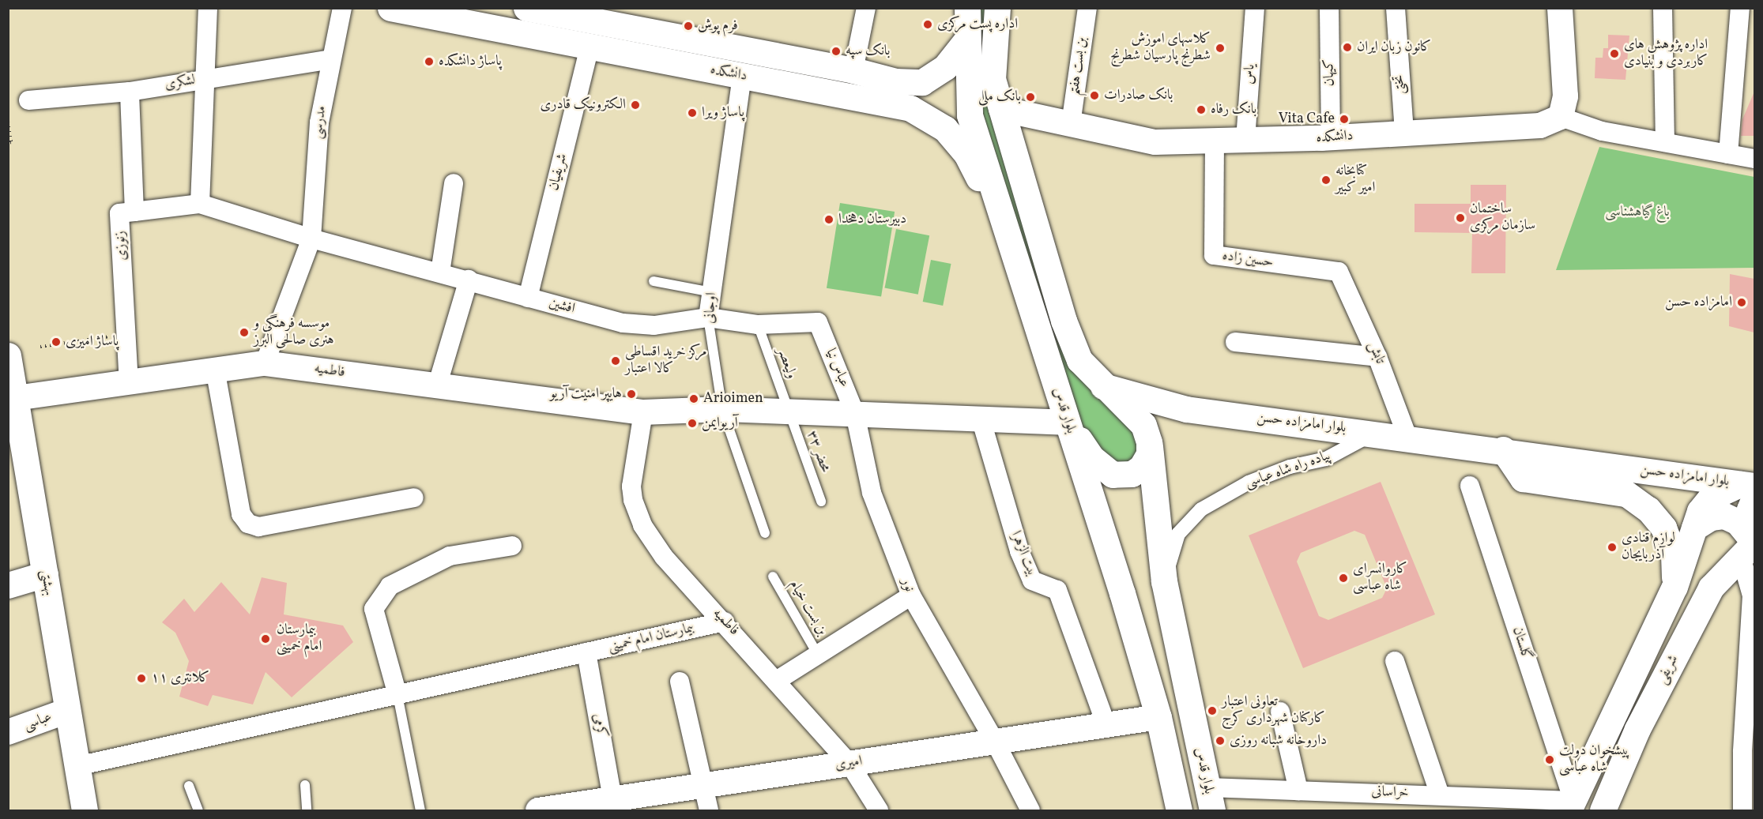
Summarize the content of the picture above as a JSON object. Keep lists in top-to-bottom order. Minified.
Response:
{"streets":{"main road":["دانشکده","بلوار قدس","بلوار امامزاده حسن","بهشتی","شریفی"],"street":["بن بست هفتم","کیهان","یاس","لشکری","تختی","مدرسی","شریفیان","زنوزی","حسین زاده","افشین","اوجانی","تابش","عباس نیا","فاطمیه","پیاده راه شاه عباسی","بیت الزهرا","نور","بیمارستان امام خمینی","گلستان","عباسی","کرمی","امیری","خراسانی"],"lane":["ولیعصر","محضر ۳۳","بن بست خیام"]},"crossings":[["بن بست هفتم","دانشکده"],["کیهان","دانشکده"],["دانشکده","یاس"],["دانشکده","تختی"],["دانشکده","شریفیان"],["دانشکده","حسین زاده"],["دانشکده","اوجانی"],["دانشکده","بلوار قدس"],["لشکری","مدرسی"],["لشکری","زنوزی"],["مدرسی","افشین"],["مدرسی","فاطمیه"],["شریفیان","افشین"],["زنوزی","فاطمیه"],["حسین زاده","تابش"],["افشین","اوجانی"],["افشین","ولیعصر"],["افشین","عباس نیا"],["اوجانی","فاطمیه"],["تابش","بلوار امامزاده حسن"],["ولیعصر","فاطمیه"],["ولیعصر","محضر ۳۳"],["عباس نیا","فاطمیه"],["عباس نیا","نور"],["فاطمیه","بلوار قدس"],["فاطمیه","محضر ۳۳"],["فاطمیه","بیت الزهرا"],["فاطمیه","بهشتی"],["فاطمیه","نور"],["فاطمیه","بیمارستان امام خمینی"],["فاطمیه","امیری"],["بلوار قدس","بلوار امامزاده حسن"],["بلوار قدس","پیاده راه شاه عباسی"],["بلوار قدس","امیری"],["بلوار قدس","خراسانی"],["بلوار امامزاده حسن","پیاده راه شاه عباسی"],["بلوار امامزاده حسن","شریفی"],["بیت الزهرا","امیری"],["بهشتی","بیمارستان امام خمینی"],["بهشتی","عباسی"],["نور","امیری"],["بیمارستان امام خمینی","کرمی"],["گلستان","شریفی"],["گلستان","خراسانی"],["شریفی","خراسانی"],["کرمی","امیری"]],"parks":["باغ گیاهشناسی"],"places":["اداره پست مرکزی","فرم پوش","کانون زبان ایران","کلاسهای اموزش شطرنج پارسیان شطرنج","بانک سپه","اداره پژوهش های کاربردی و بنیادی","پاساژ دانشکده","بانک صادرات","بانک ملی","الکترونیک قادری","بانک رفاه","پاساژ ویرا","Vita Cafe","کتابخانه امیر کبیر","ساختمان سازمان مرکزی","دبیرستان دهخدا","امامزاده حسن","موسسه فرهنگی و هنری صالحی البرز","پاساژ امیری","مرکز خرید اقساطی کالا اعتبار","هایپر امنیت آریو","Arioimen","آریوایمن","لوازم قنادی آذربایجان","کاروانسرای شاه عباسی","بیمارستان امام خمینی","کلانتری ۱۱","تعاونی اعتبار کارکنان شهرداری کرج","داروخانه شبانه روزی","پیشخوان دولت شاه عباسی"]}
